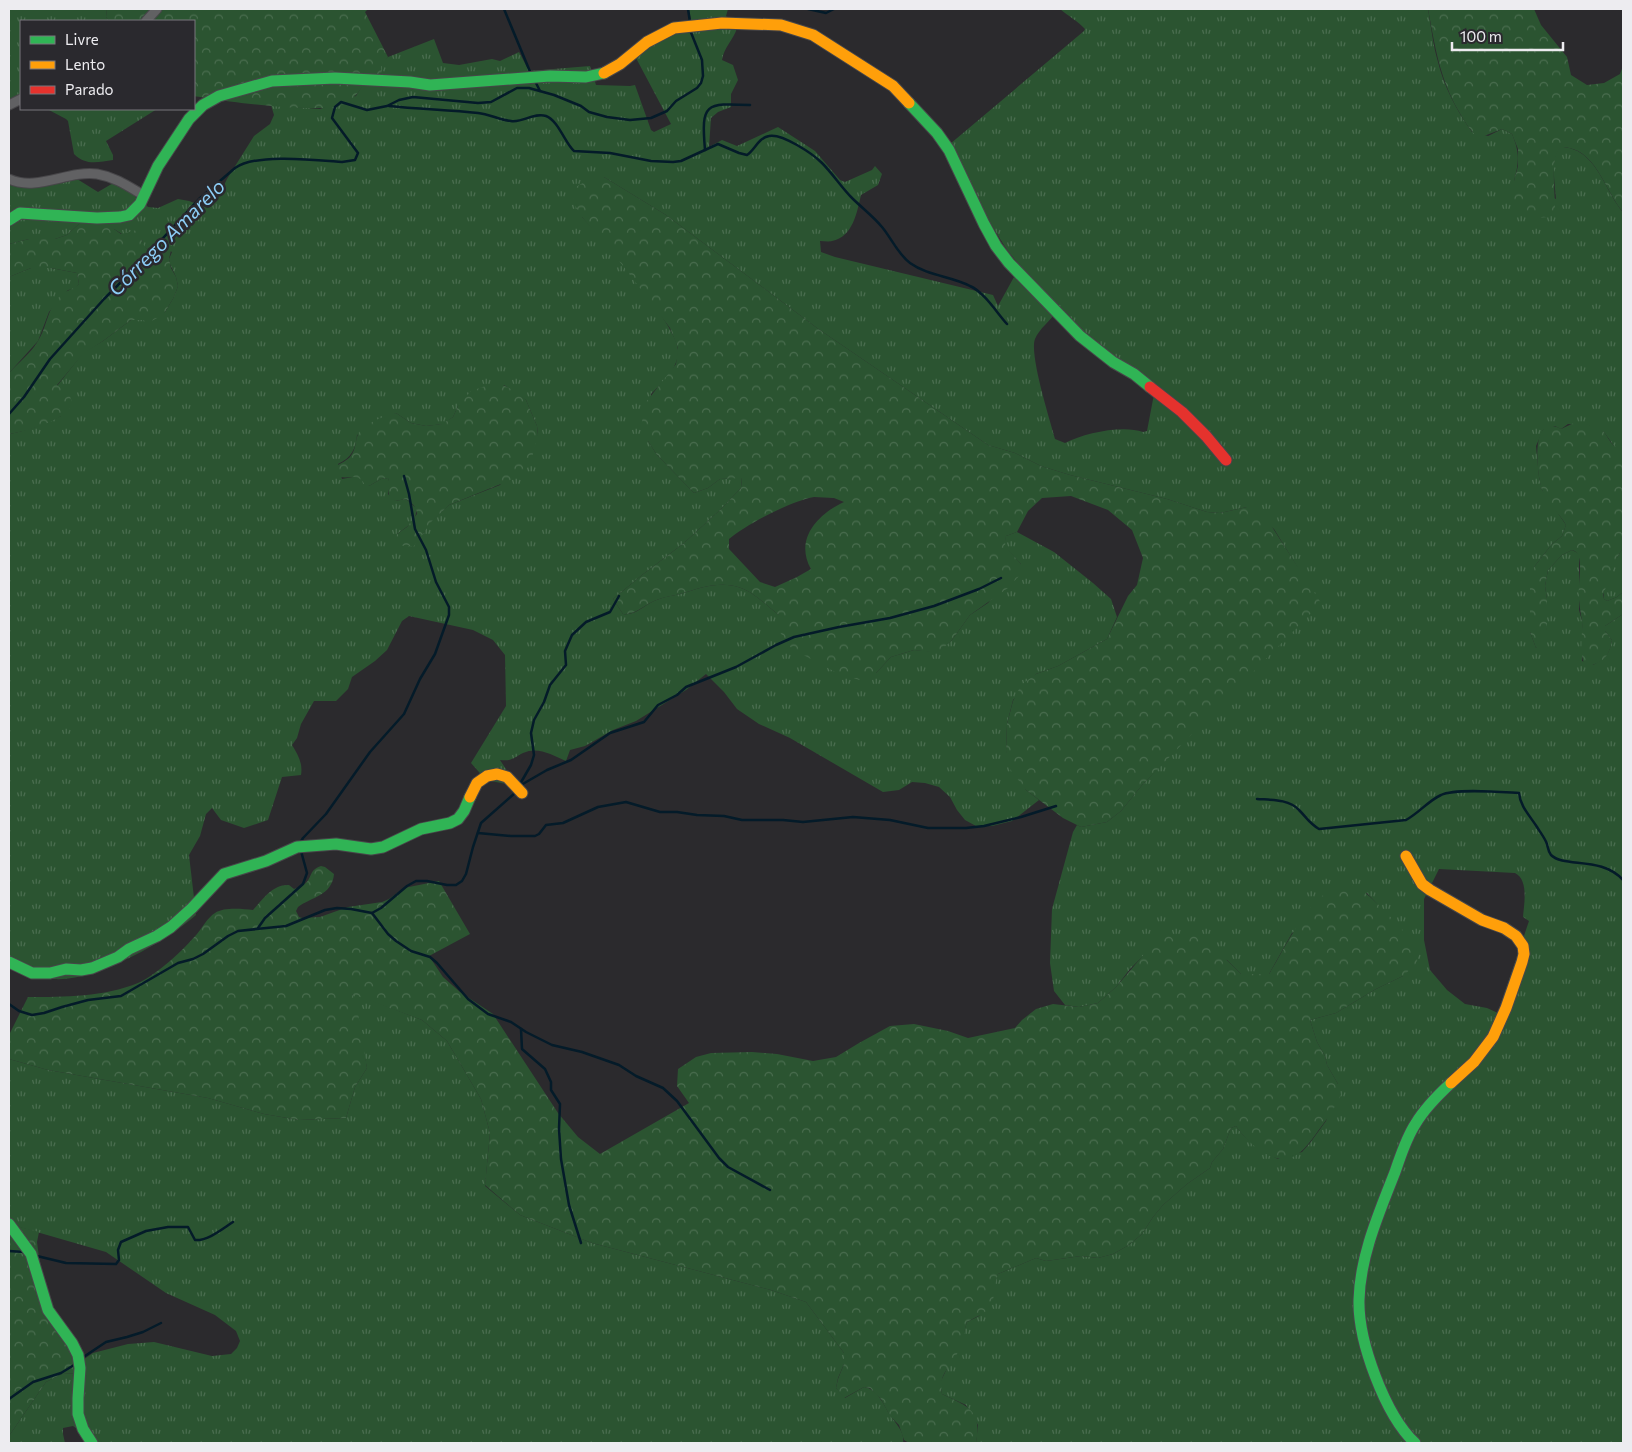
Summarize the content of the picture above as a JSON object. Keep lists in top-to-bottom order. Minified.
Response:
{"water":["Córrego Amarelo"],"legend":["Livre","Lento","Parado"],"scale_bar":"100 m"}
